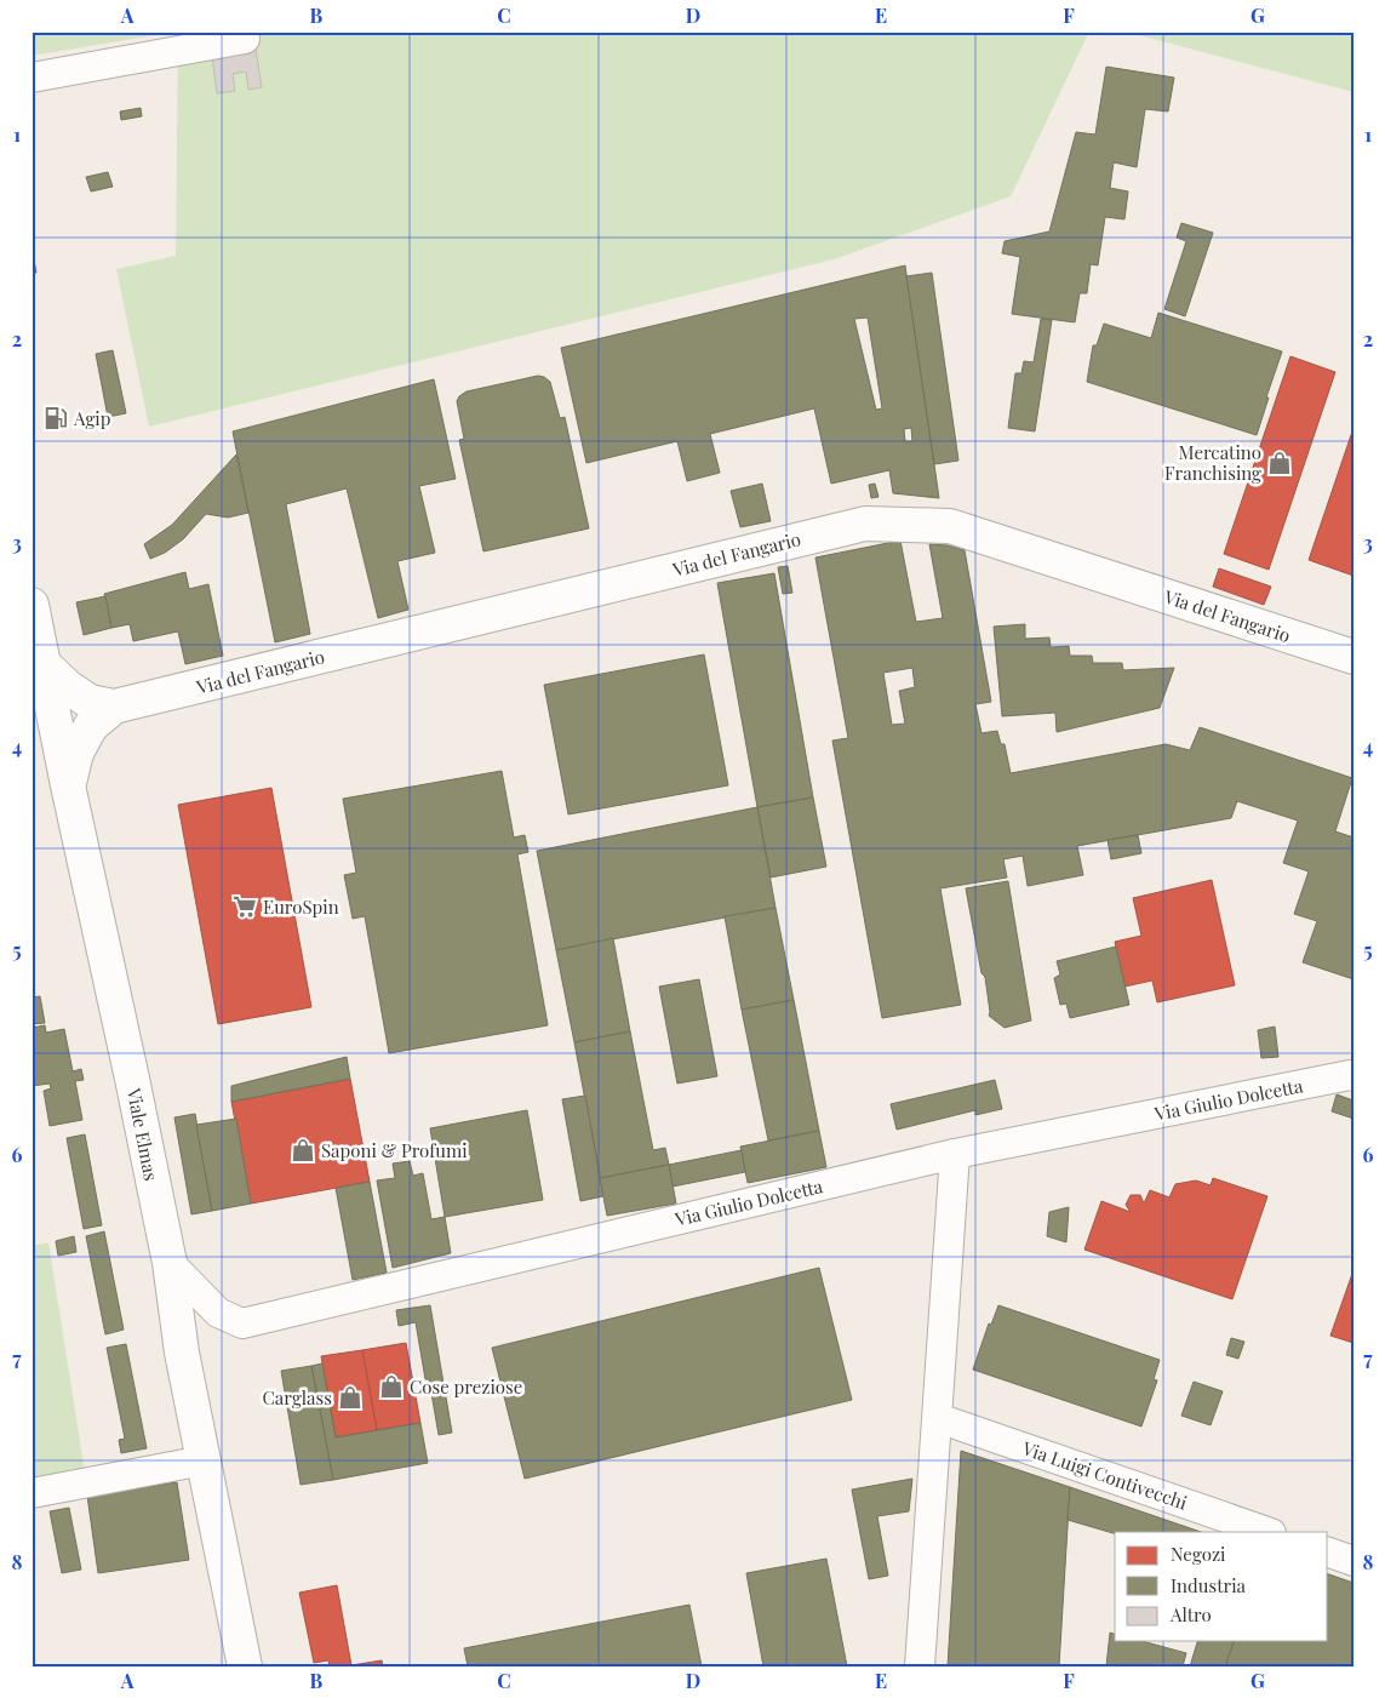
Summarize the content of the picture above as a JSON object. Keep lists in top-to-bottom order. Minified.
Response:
{"streets":{"main road":["Via del Fangario","Viale Elmas"],"street":["Via Giulio Dolcetta","Via Luigi Contivecchi"]},"crossings":[["Via del Fangario","Viale Elmas"],["Via Giulio Dolcetta","Viale Elmas"]],"places":{"fuel station":["Agip"],"shop":["Mercatino Franchising","Saponi & Profumi","Cose preziose","Carglass"],"supermarket":["EuroSpin"]},"legend":["Negozi","Industria","Altro"],"grid":{"columns":["A","B","C","D","E","F","G"],"rows":["1","2","3","4","5","6","7","8"]}}
